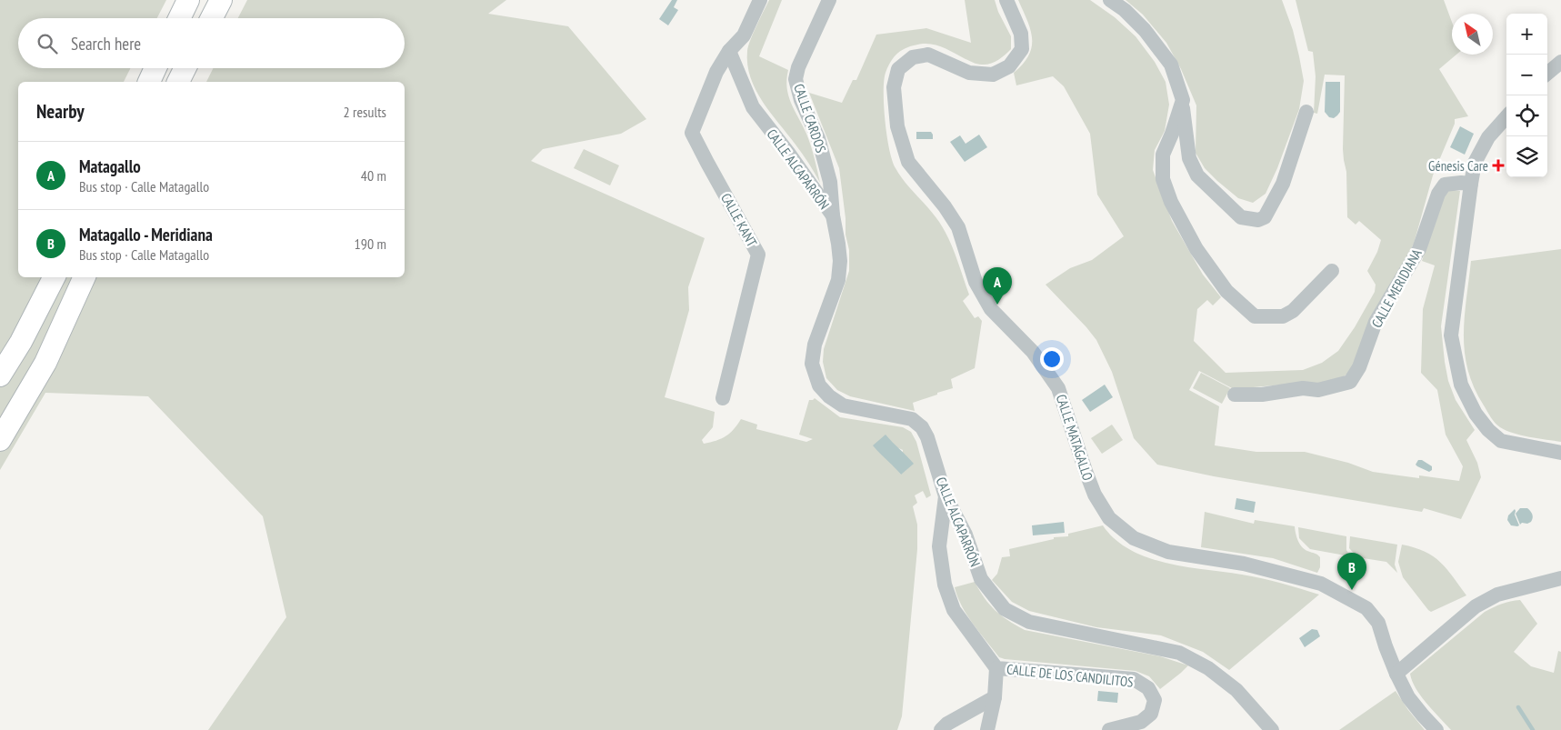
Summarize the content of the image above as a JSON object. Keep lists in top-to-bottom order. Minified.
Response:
{"streets":{"street":["CALLE CARDOS","CALLE ALCAPARRÓN","CALLE KANT","CALLE MERIDIANA","CALLE MATAGALLO","CALLE DE LOS CANDILITOS"]},"crossings":[["CALLE CARDOS","CALLE ALCAPARRÓN"],["CALLE ALCAPARRÓN","CALLE KANT"],["CALLE ALCAPARRÓN","CALLE DE LOS CANDILITOS"]],"places":{"health":["Génesis Care"]},"north":"top left","page":{"map_buttons":["+","−"],"search":"Search here","heading":["Nearby","2 results"],"list":[{"mark":"A","name":"Matagallo","note":"Bus stop · Calle Matagallo","value":"40 m"},{"mark":"B","name":"Matagallo - Meridiana","note":"Bus stop · Calle Matagallo","value":"190 m"}],"pins":["A","B"]}}
